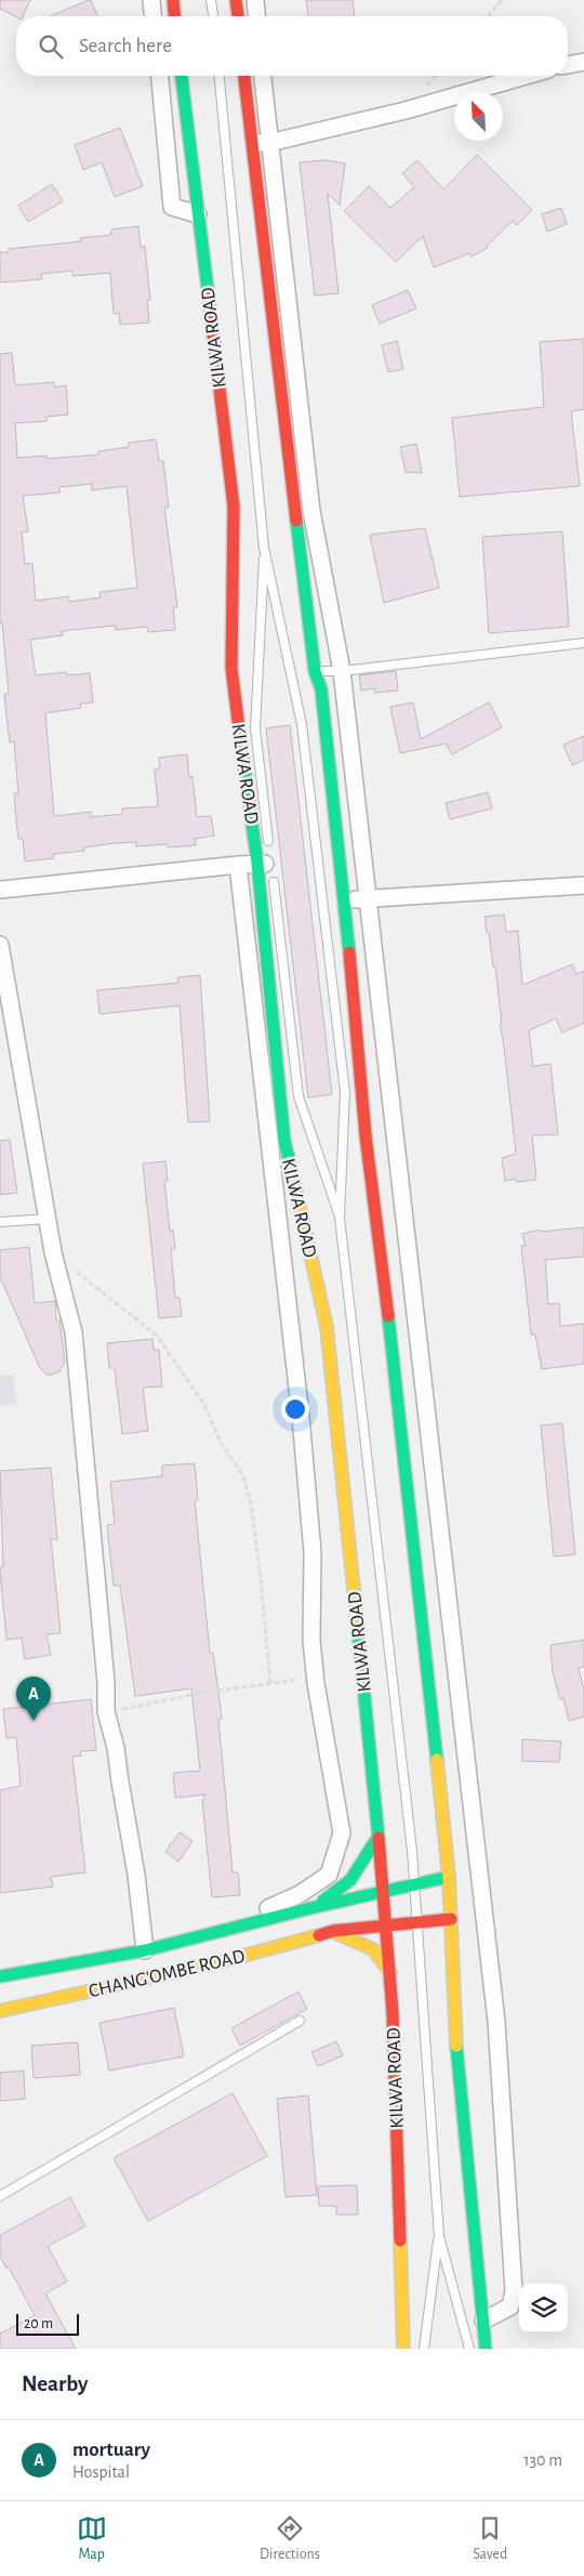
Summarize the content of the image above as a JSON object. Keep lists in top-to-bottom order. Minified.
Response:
{"streets":{"main road":["KILWA ROAD","CHANG'OMBE ROAD"]},"crossings":[["KILWA ROAD","CHANG'OMBE ROAD"]],"scale_bar":"20 m","north":"top left","page":{"search":"Search here","pins":"A","scale":"20 m","heading":"Nearby","list":[{"mark":"A","name":"mortuary","note":"Hospital","value":"130 m"}],"nav":["Map","Directions","Saved"]}}
